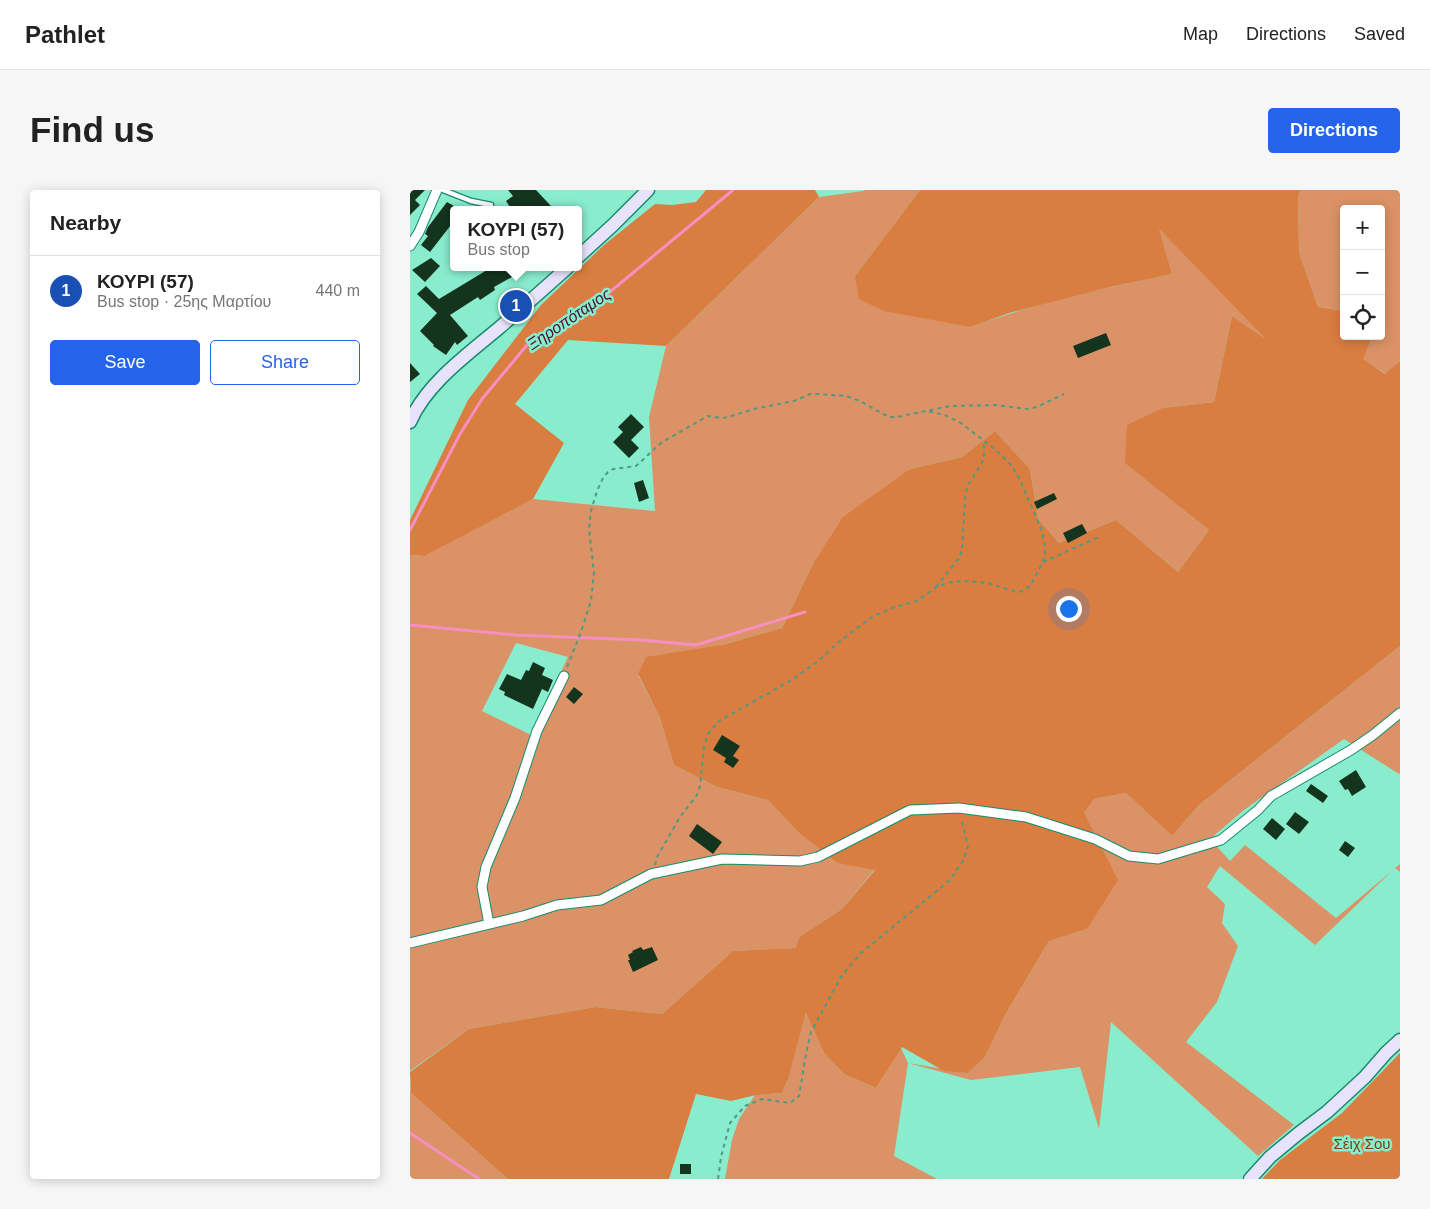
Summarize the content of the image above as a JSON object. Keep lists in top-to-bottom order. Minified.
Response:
{"water":["Ξηροπόταμος"],"parks":["Σέιχ Σου"],"page":{"header":"Pathlet","nav":["Map","Directions","Saved"],"buttons":["Directions",["Save","Share"]],"title":"Find us","heading":"Nearby","map_buttons":["+","−"],"popup":["ΚΟΥΡΙ (57)","Bus stop"],"list":[{"mark":"1","name":"ΚΟΥΡΙ (57)","note":"Bus stop · 25ης Μαρτίου","value":"440 m"}],"pins":"1"}}
